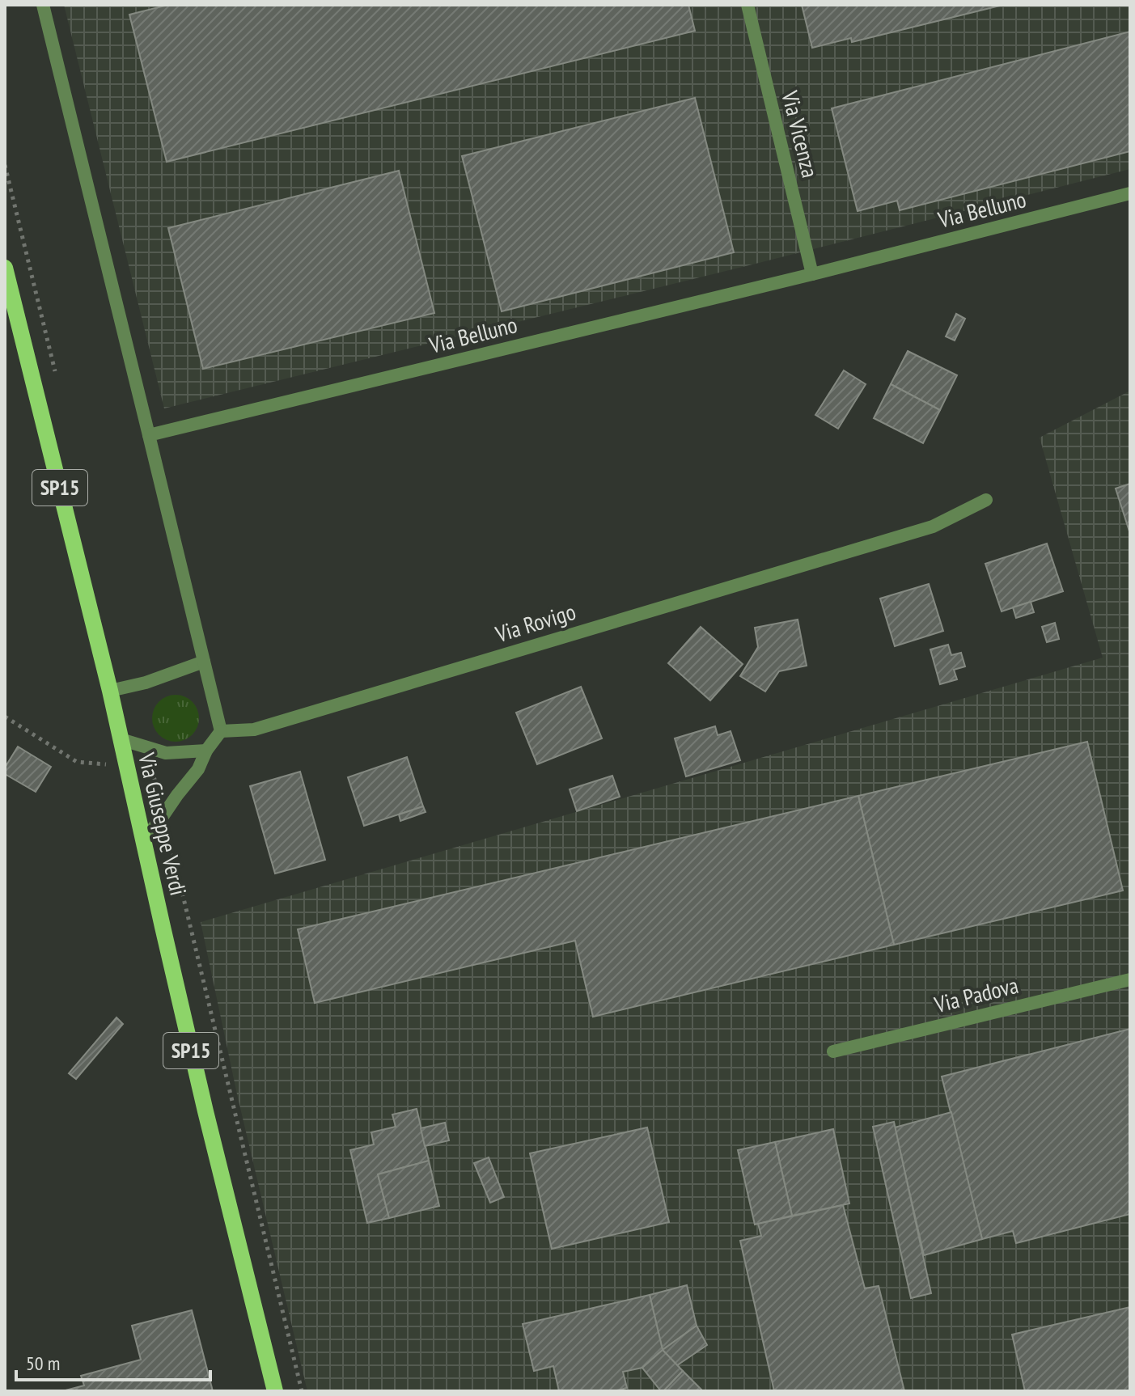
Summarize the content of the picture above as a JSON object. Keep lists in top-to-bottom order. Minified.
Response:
{"streets":{"main road":["SP15","Via Giuseppe Verdi"],"street":["Via Vicenza","Via Belluno","Via Rovigo","Via Padova"]},"crossings":[["Via Vicenza","Via Belluno"]],"scale_bar":"50 m"}
